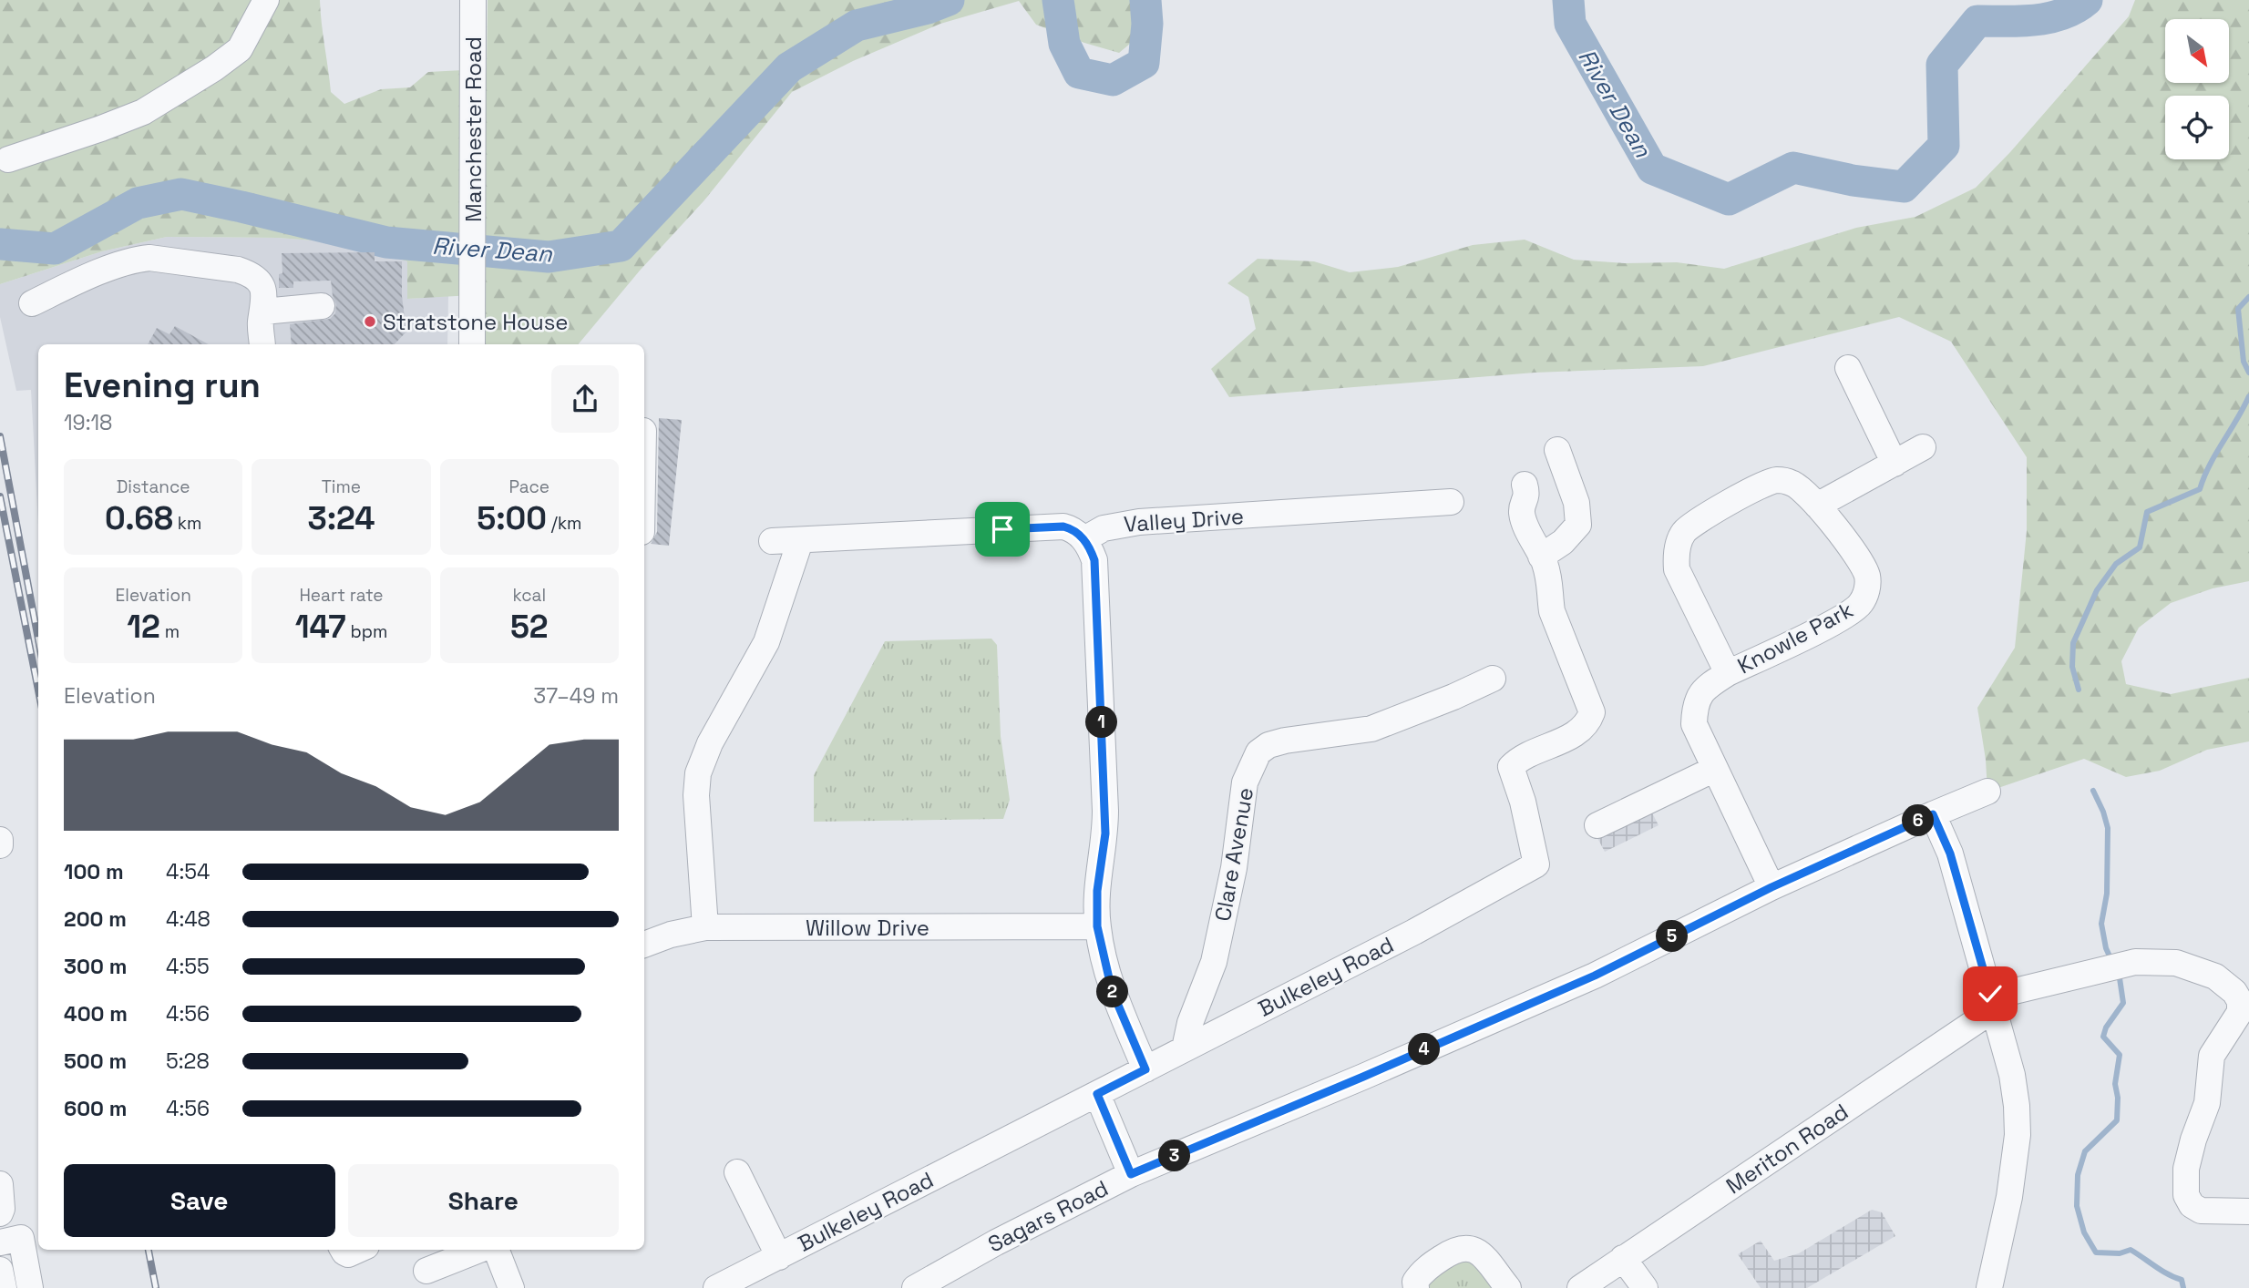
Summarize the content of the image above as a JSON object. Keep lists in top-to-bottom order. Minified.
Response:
{"streets":{"street":["Manchester Road","Valley Drive","Knowle Park","Clare Avenue","Willow Drive","Bulkeley Road","Meriton Road","Sagars Road"]},"crossings":[["Knowle Park","Sagars Road"],["Clare Avenue","Bulkeley Road"]],"water":["River Dean"],"places":["Stratstone House"],"north":"bottom right","page":{"heading":["Evening run","19:18"],"stats":[["Distance","0.68 km"],["Time","3:24"],["Pace","5:00 /km"],["Elevation","12 m"],["Heart rate","147 bpm"],["kcal","52"]],"chart":["Elevation","37–49 m"],"pins":["1","6","5","2","4","3"],"list":[{"name":"100 m","note":"4:54"},{"name":"200 m","note":"4:48"},{"name":"300 m","note":"4:55"},{"name":"400 m","note":"4:56"},{"name":"500 m","note":"5:28"},{"name":"600 m","note":"4:56"}],"buttons":["Save","Share"]}}
